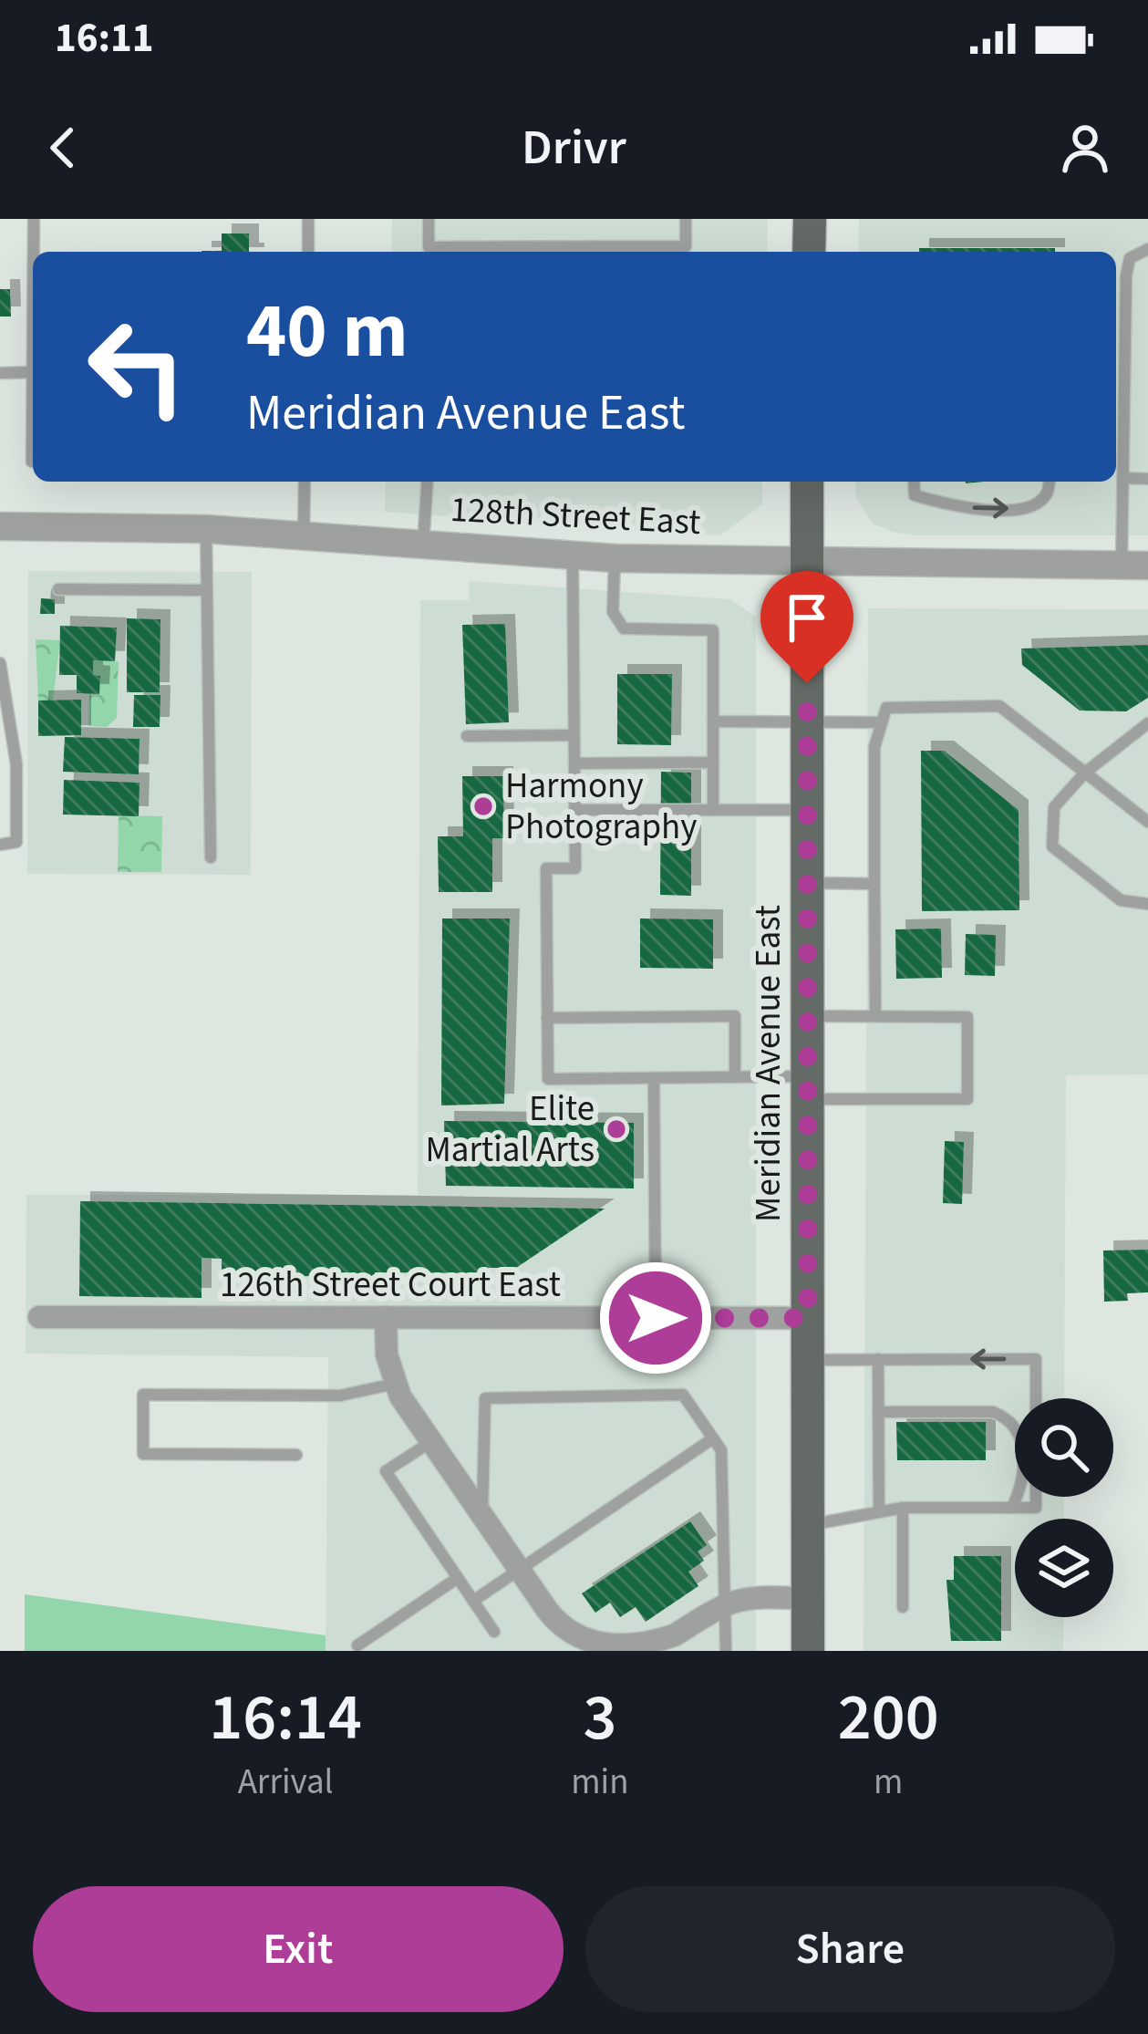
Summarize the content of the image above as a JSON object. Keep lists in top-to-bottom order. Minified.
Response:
{"streets":{"main road":["Meridian Avenue East"],"street":["128th Street East","126th Street Court East"]},"crossings":[["128th Street East","Meridian Avenue East"],["Meridian Avenue East","126th Street Court East"]],"places":["Harmony Photography","Elite Martial Arts"],"page":{"status":"16:11","header":"Drivr","turn":["40 m","Meridian Avenue East"],"eta":["16:14","Arrival","3","min","200","m"],"buttons":["Exit","Share"]}}
